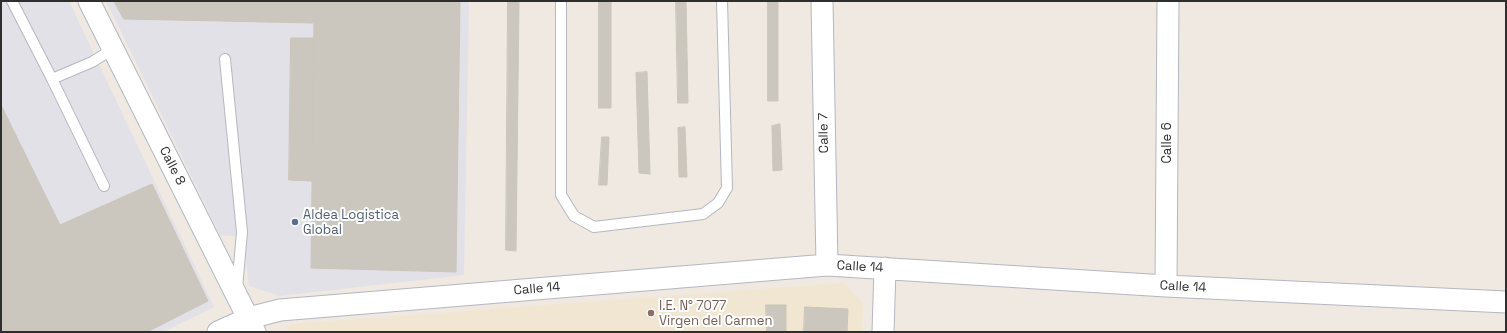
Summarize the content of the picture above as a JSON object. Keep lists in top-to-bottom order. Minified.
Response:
{"streets":{"street":["Calle 7","Calle 8","Calle 14"]},"crossings":[["Calle 7","Calle 14"],["Calle 8","Calle 14"]],"places":["Aldea Logistica Global","I.E. N° 7077 Virgen del Carmen"]}
